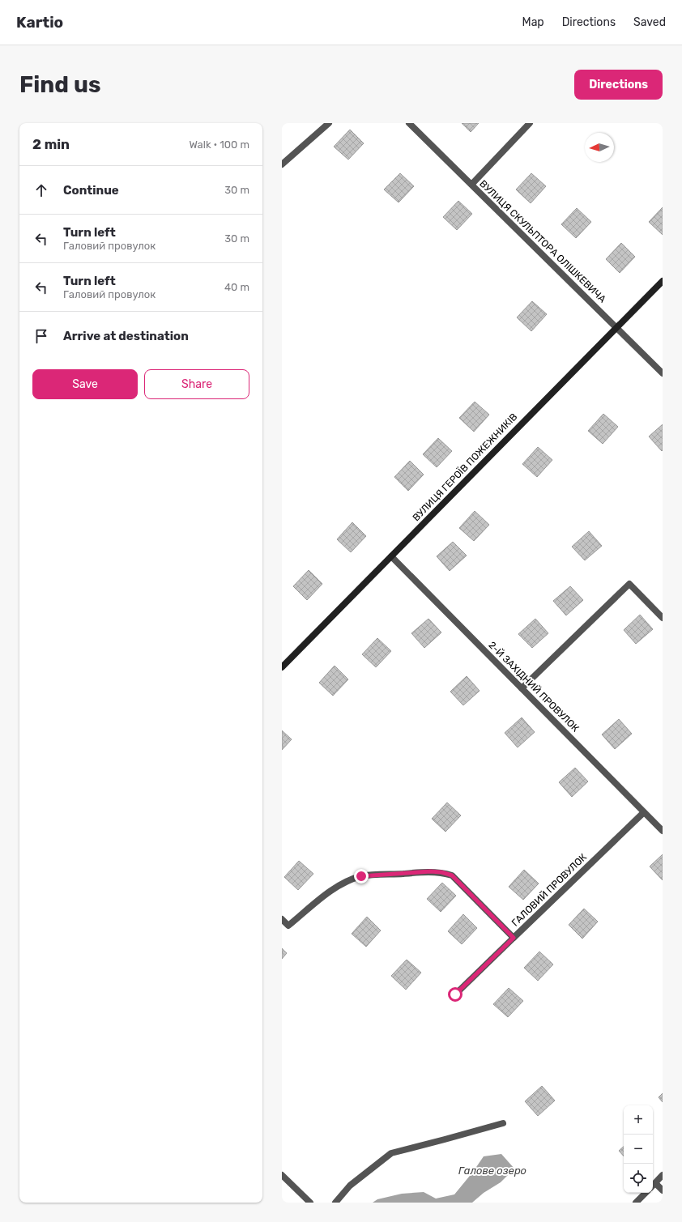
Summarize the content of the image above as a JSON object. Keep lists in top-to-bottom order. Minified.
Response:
{"streets":{"street":["ВУЛИЦЯ СКУЛЬПТОРА ОЛІШКЕВИЧА","ВУЛИЦЯ ГЕРОЇВ ПОЖЕЖНИКІВ","2-Й ЗАХІДНИЙ ПРОВУЛОК","ГАЛОВИЙ ПРОВУЛОК"]},"crossings":[["ВУЛИЦЯ СКУЛЬПТОРА ОЛІШКЕВИЧА","ВУЛИЦЯ ГЕРОЇВ ПОЖЕЖНИКІВ"],["ВУЛИЦЯ ГЕРОЇВ ПОЖЕЖНИКІВ","2-Й ЗАХІДНИЙ ПРОВУЛОК"],["2-Й ЗАХІДНИЙ ПРОВУЛОК","ГАЛОВИЙ ПРОВУЛОК"]],"water":["Галове озеро"],"north":"left","page":{"header":"Kartio","nav":["Map","Directions","Saved"],"buttons":["Directions",["Save","Share"]],"title":"Find us","heading":["2 min","Walk · 100 m"],"list":[["Continue","30 m"],["Turn left","Галовий провулок","30 m"],["Turn left","Галовий провулок","40 m"],"Arrive at destination"],"map_buttons":["+","−"]}}
